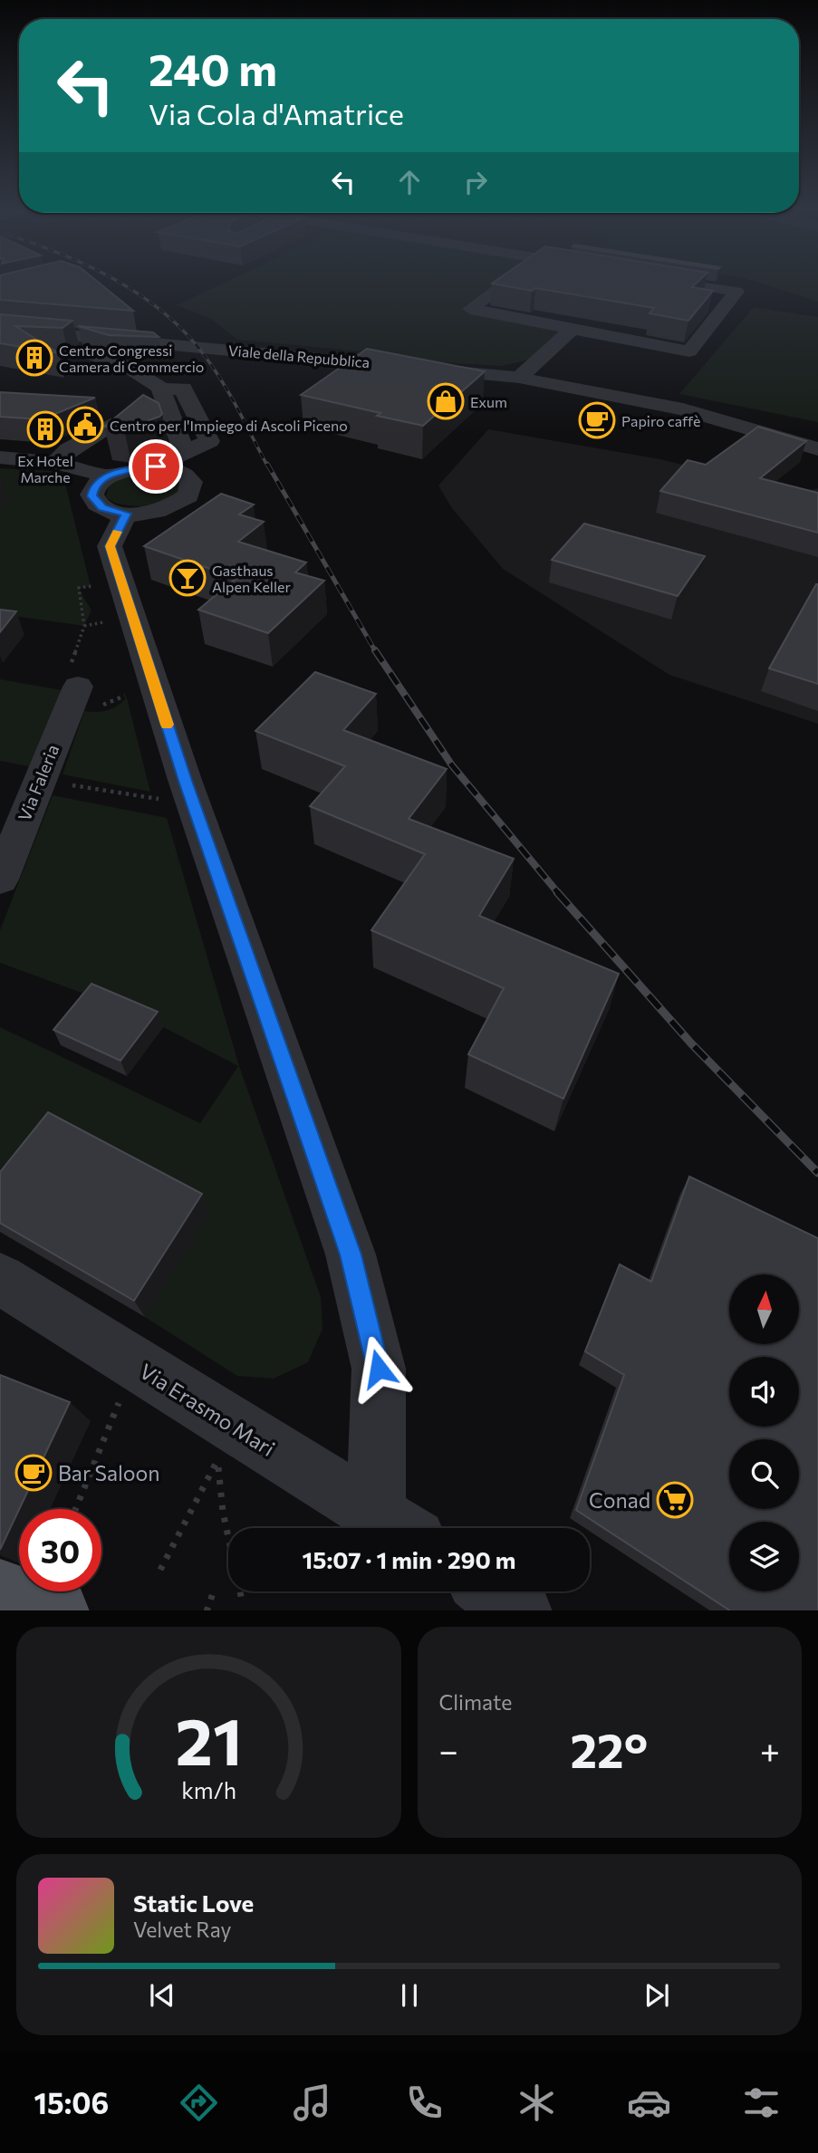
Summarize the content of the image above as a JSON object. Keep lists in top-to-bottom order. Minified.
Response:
{"streets":{"street":["Viale della Repubblica","Via Faleria","Via Erasmo Mari"]},"places":{"building":["Centro Congressi Camera di Commercio","Ex Hotel Marche"],"shop":["Exum"],"cafe":["Papiro caffè","Bar Saloon"],"public building":["Centro per l'Impiego di Ascoli Piceno"],"bar":["Gasthaus Alpen Keller"],"supermarket":["Conad"]},"north":"top","page":{"turn":["240 m","Via Cola d'Amatrice"],"limit":"30","trip":"15:07 · 1 min · 290 m","tile":"Climate","heat":["−","22°","+"],"song":["Static Love","Velvet Ray"],"tabs":"15:06","gauge":["21","km/h"]}}
